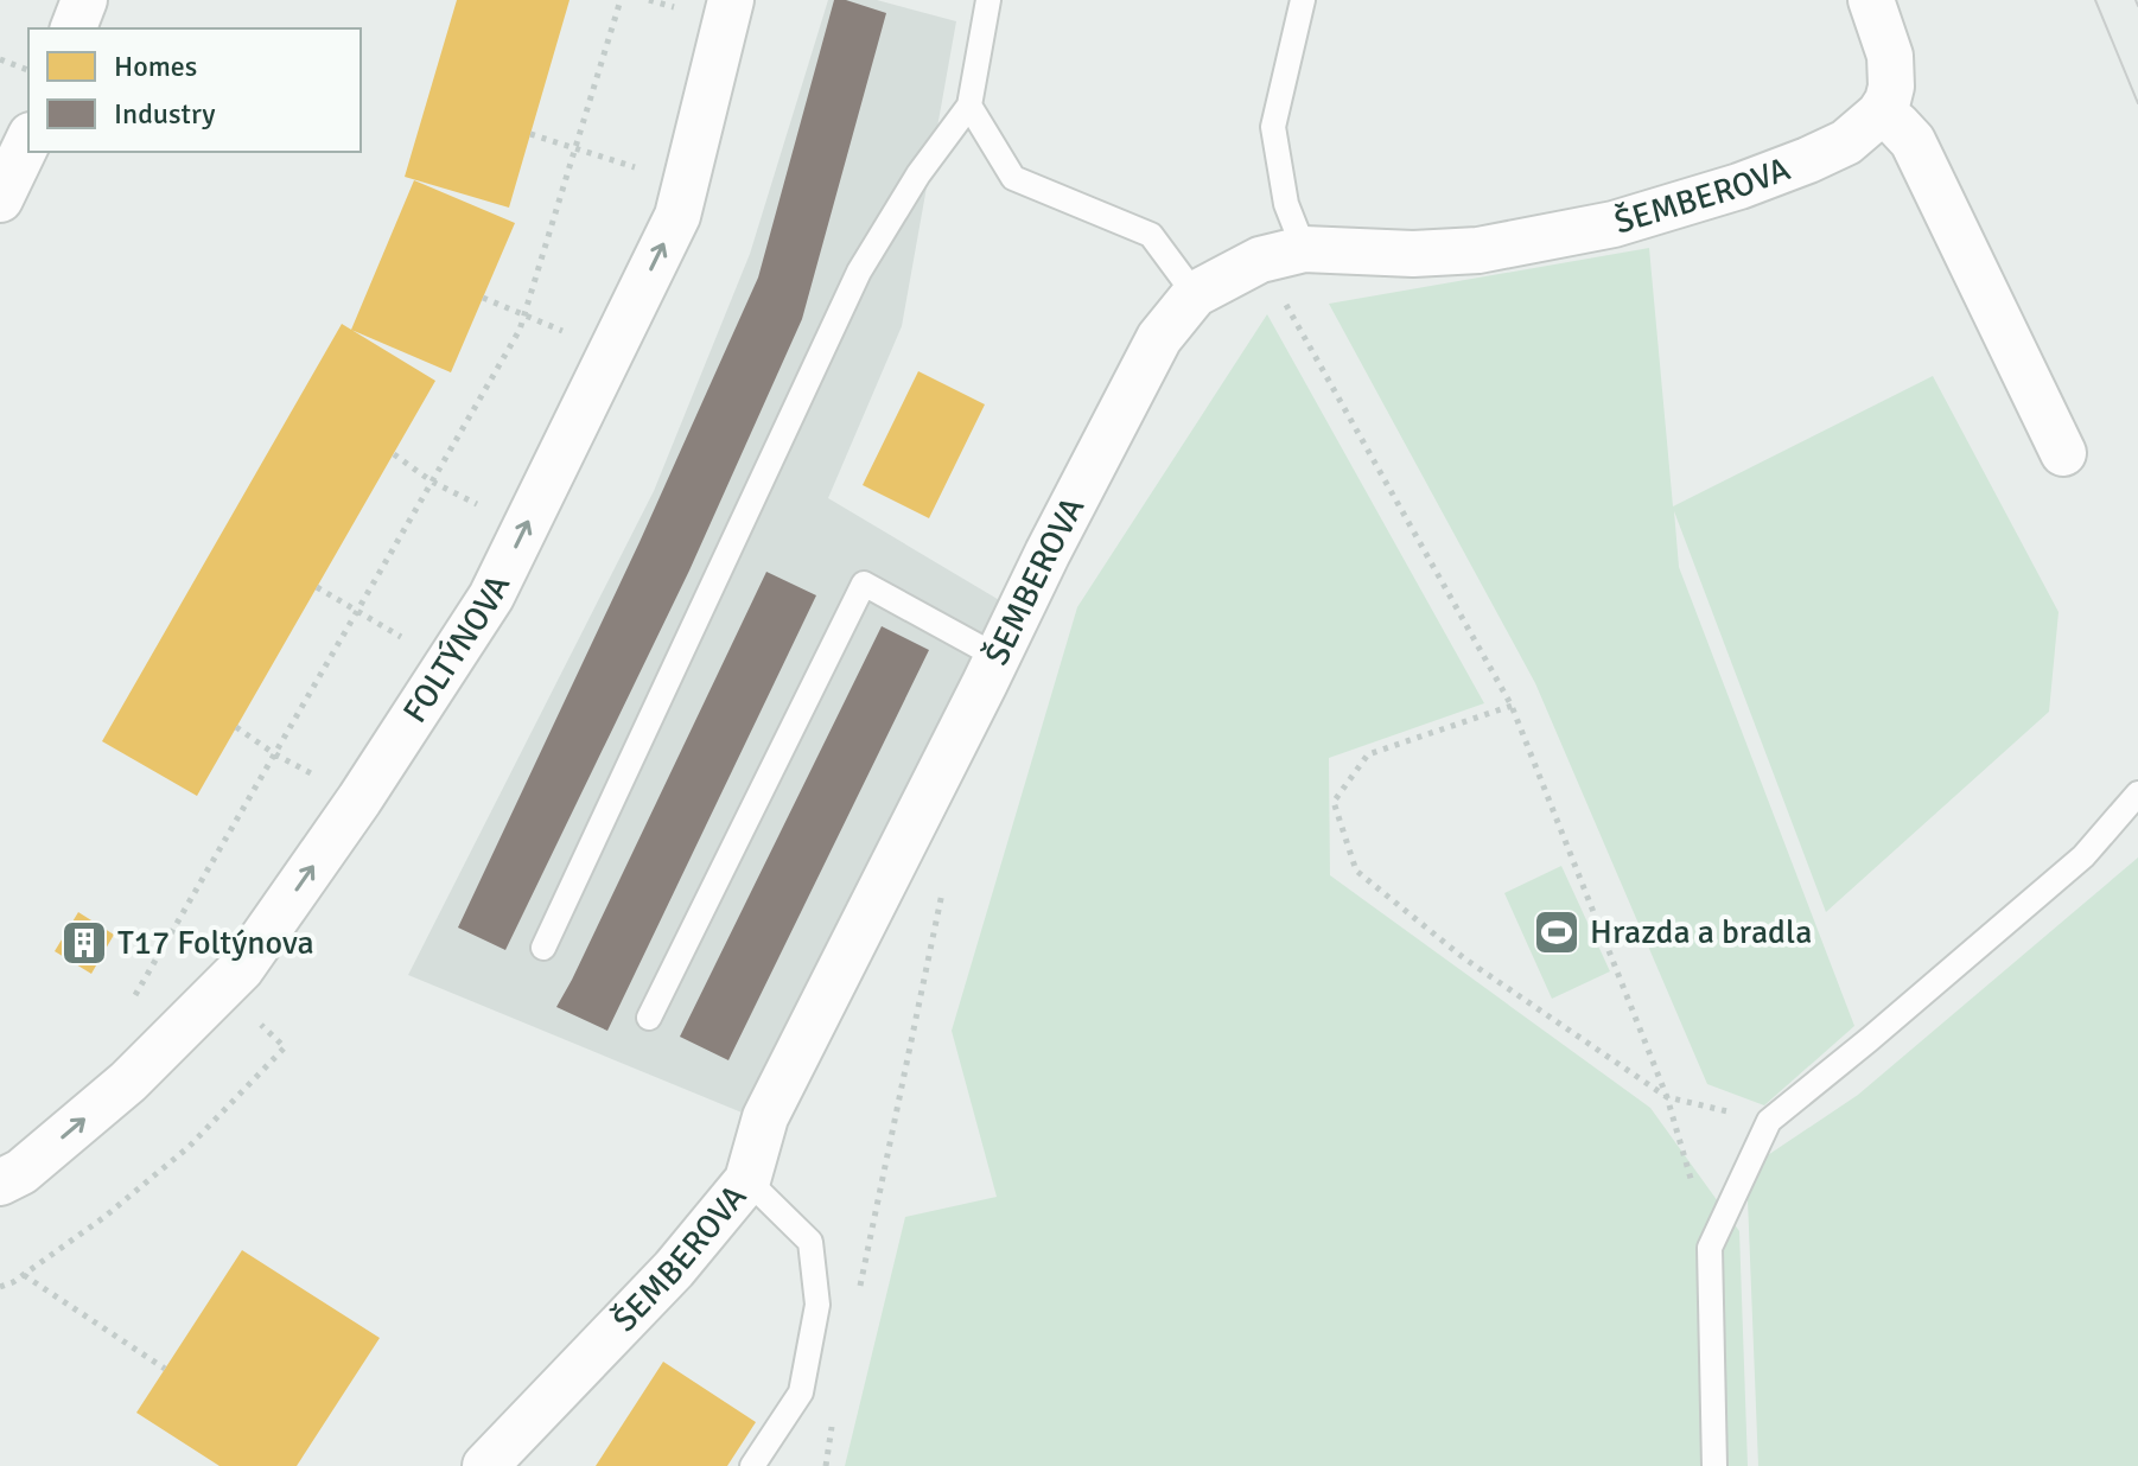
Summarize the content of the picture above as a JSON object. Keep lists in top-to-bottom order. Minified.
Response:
{"streets":{"street":["ŠEMBEROVA","FOLTÝNOVA"]},"one_way":["FOLTÝNOVA"],"places":{"sports":["Hrazda a bradla"],"building":["T17 Foltýnova"]},"legend":["Homes","Industry"]}
